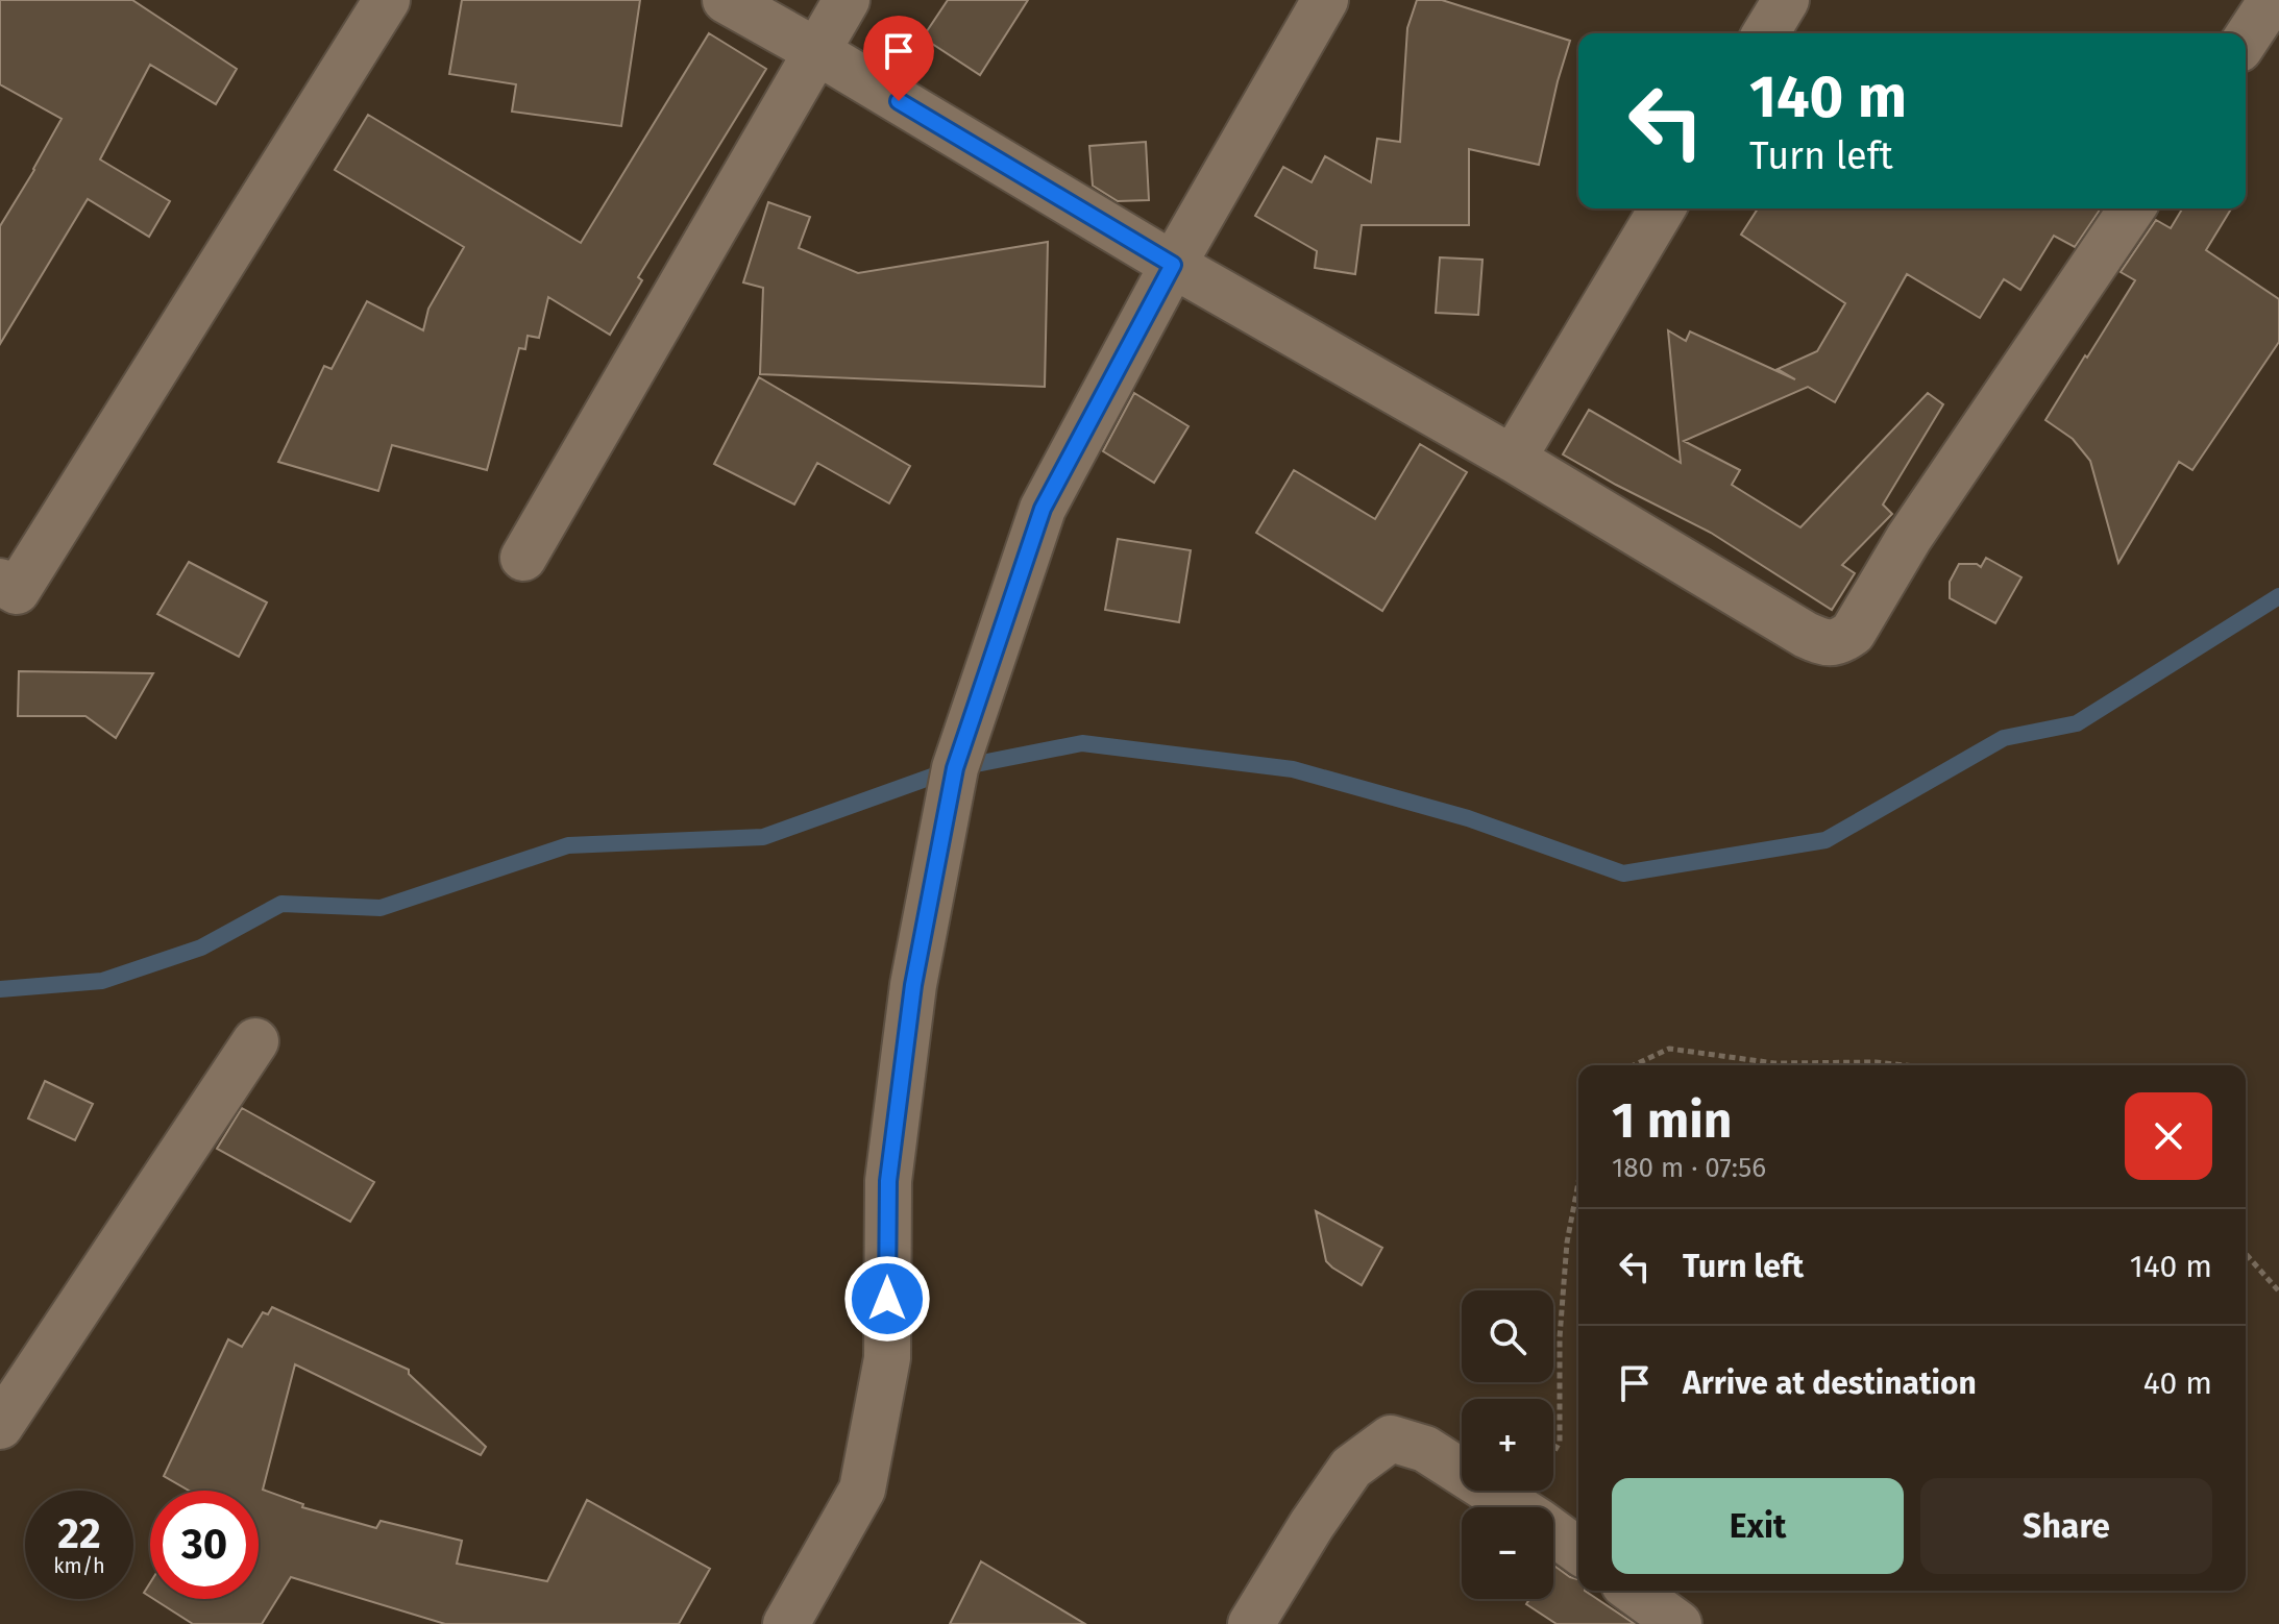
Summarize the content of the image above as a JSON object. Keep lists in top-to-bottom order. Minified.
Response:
{"page":{"turn":["140 m","Turn left"],"heading":["1 min","180 m · 07:56"],"list":[{"name":"Turn left","value":"140 m"},{"name":"Arrive at destination","value":"40 m"}],"map_buttons":["+","−"],"buttons":["Exit","Share"],"speed":"22 km/h","limit":"30"}}
